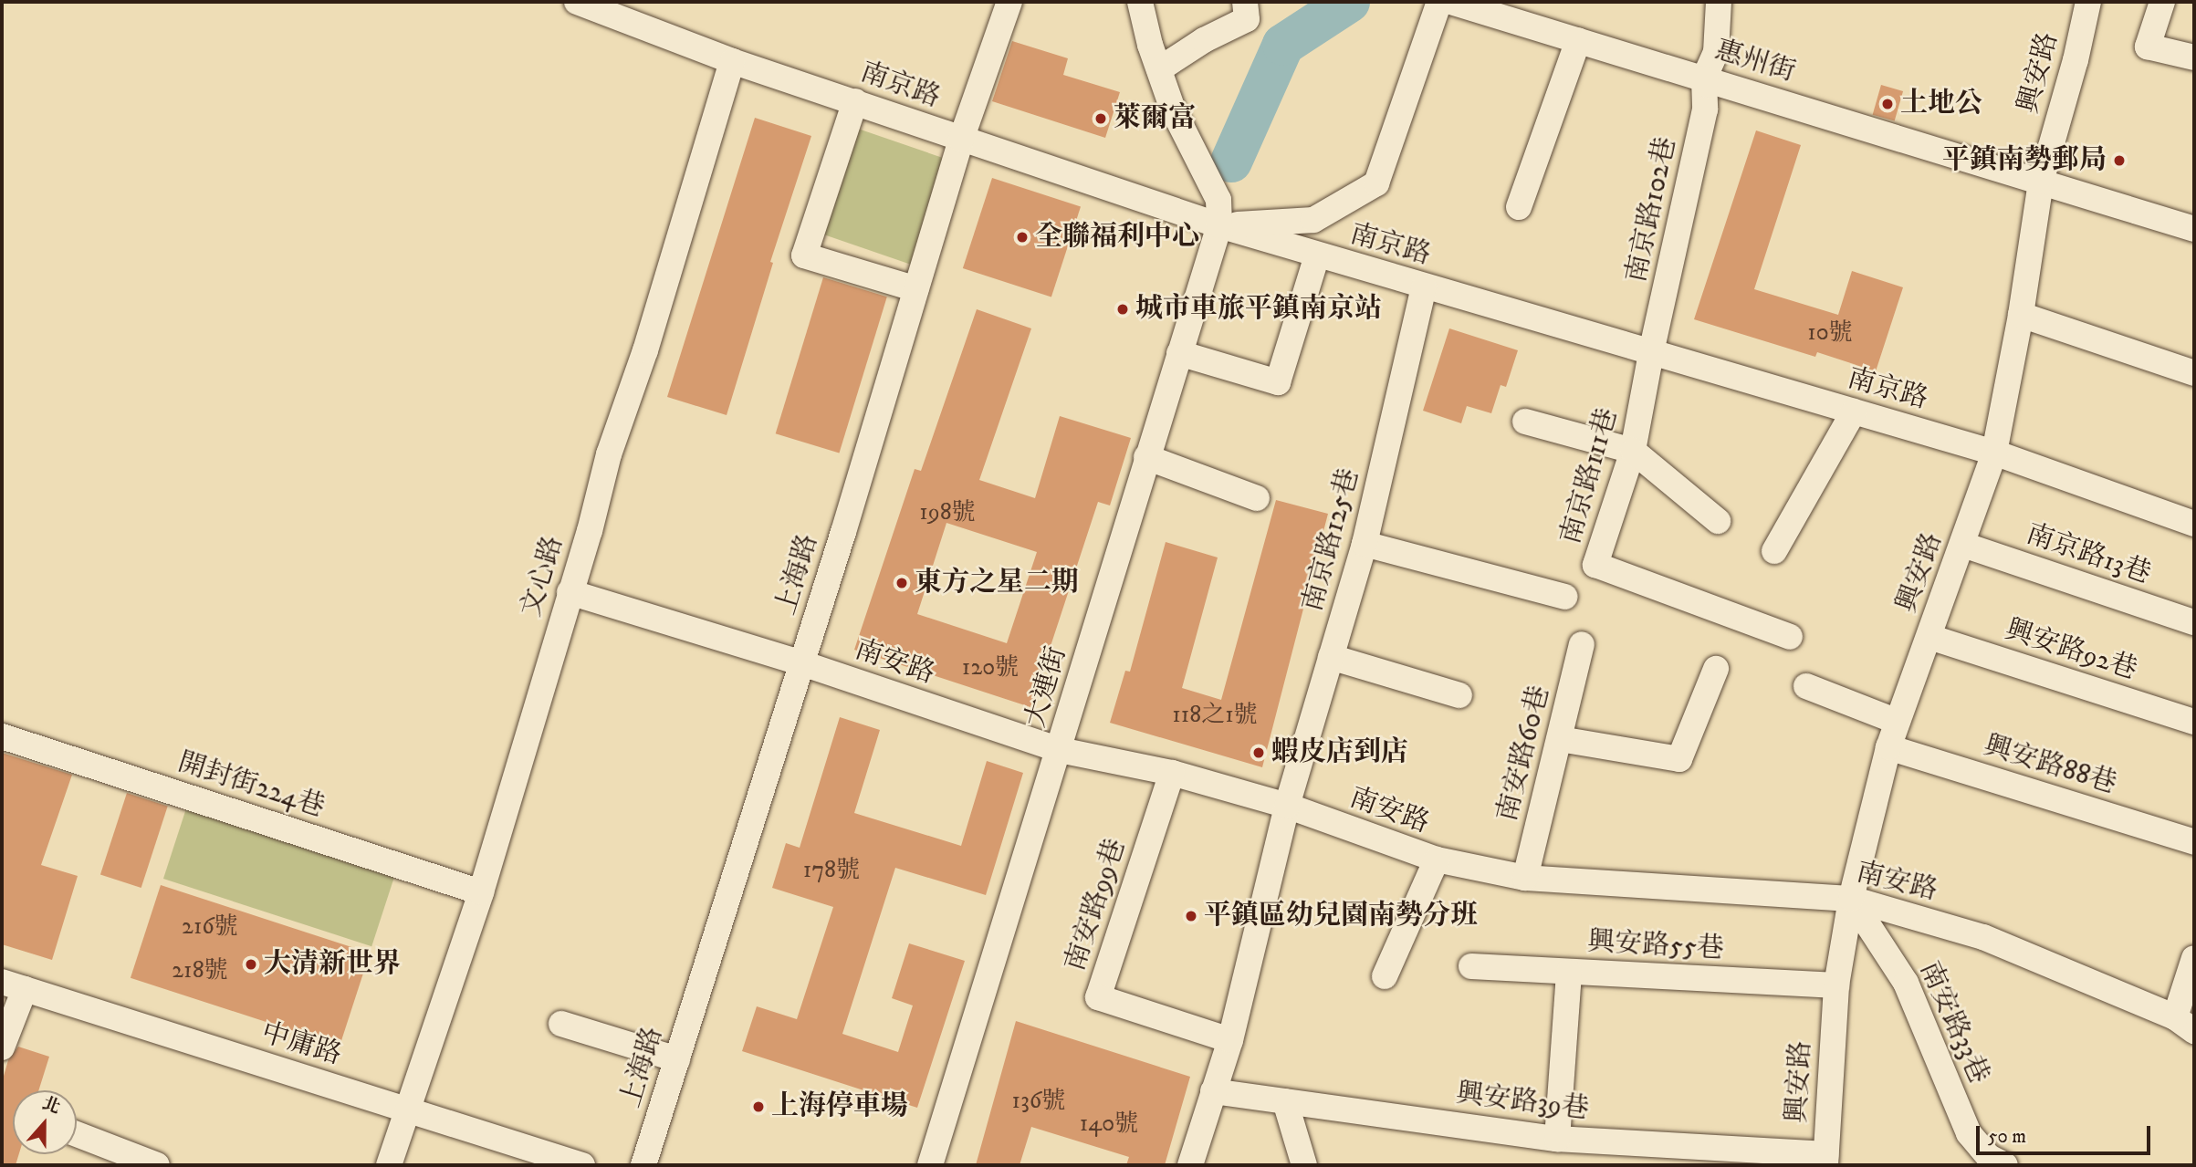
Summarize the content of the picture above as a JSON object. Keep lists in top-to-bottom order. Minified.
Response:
{"streets":{"street":["惠州街","興安路","南京路","南京路102巷","南京路111巷","南京路125巷","南京路13巷","上海路","文心路","興安路92巷","南安路","大連街","南安路60巷","興安路88巷","開封街224巷","南安路99巷","興安路55巷","南安路33巷","中庸路","興安路39巷"]},"crossings":[["惠州街","興安路"],["惠州街","南京路102巷"],["興安路","南京路"],["興安路","南京路13巷"],["興安路","興安路92巷"],["興安路","南安路"],["興安路","興安路88巷"],["興安路","興安路55巷"],["興安路","南安路33巷"],["興安路","興安路39巷"],["南京路","南京路102巷"],["南京路","南京路111巷"],["南京路","南京路125巷"],["南京路","上海路"],["南京路","文心路"],["南京路","大連街"],["南京路102巷","南京路111巷"],["南京路125巷","南安路"],["南京路125巷","南安路99巷"],["南京路125巷","興安路39巷"],["上海路","南安路"],["文心路","南安路"],["文心路","開封街224巷"],["文心路","中庸路"],["南安路","大連街"],["南安路","南安路60巷"],["南安路","南安路99巷"],["南安路","南安路33巷"]],"places":["土地公","萊爾富","平鎮南勢郵局","全聯福利中心","城市車旅平鎮南京站","東方之星二期","蝦皮店到店","平鎮區幼兒園南勢分班","大清新世界","上海停車場"],"house_numbers":["10號","198號","120號","118之1號","178號","216號","218號","136號","140號"],"scale_bar":"50 m","north":"top"}
